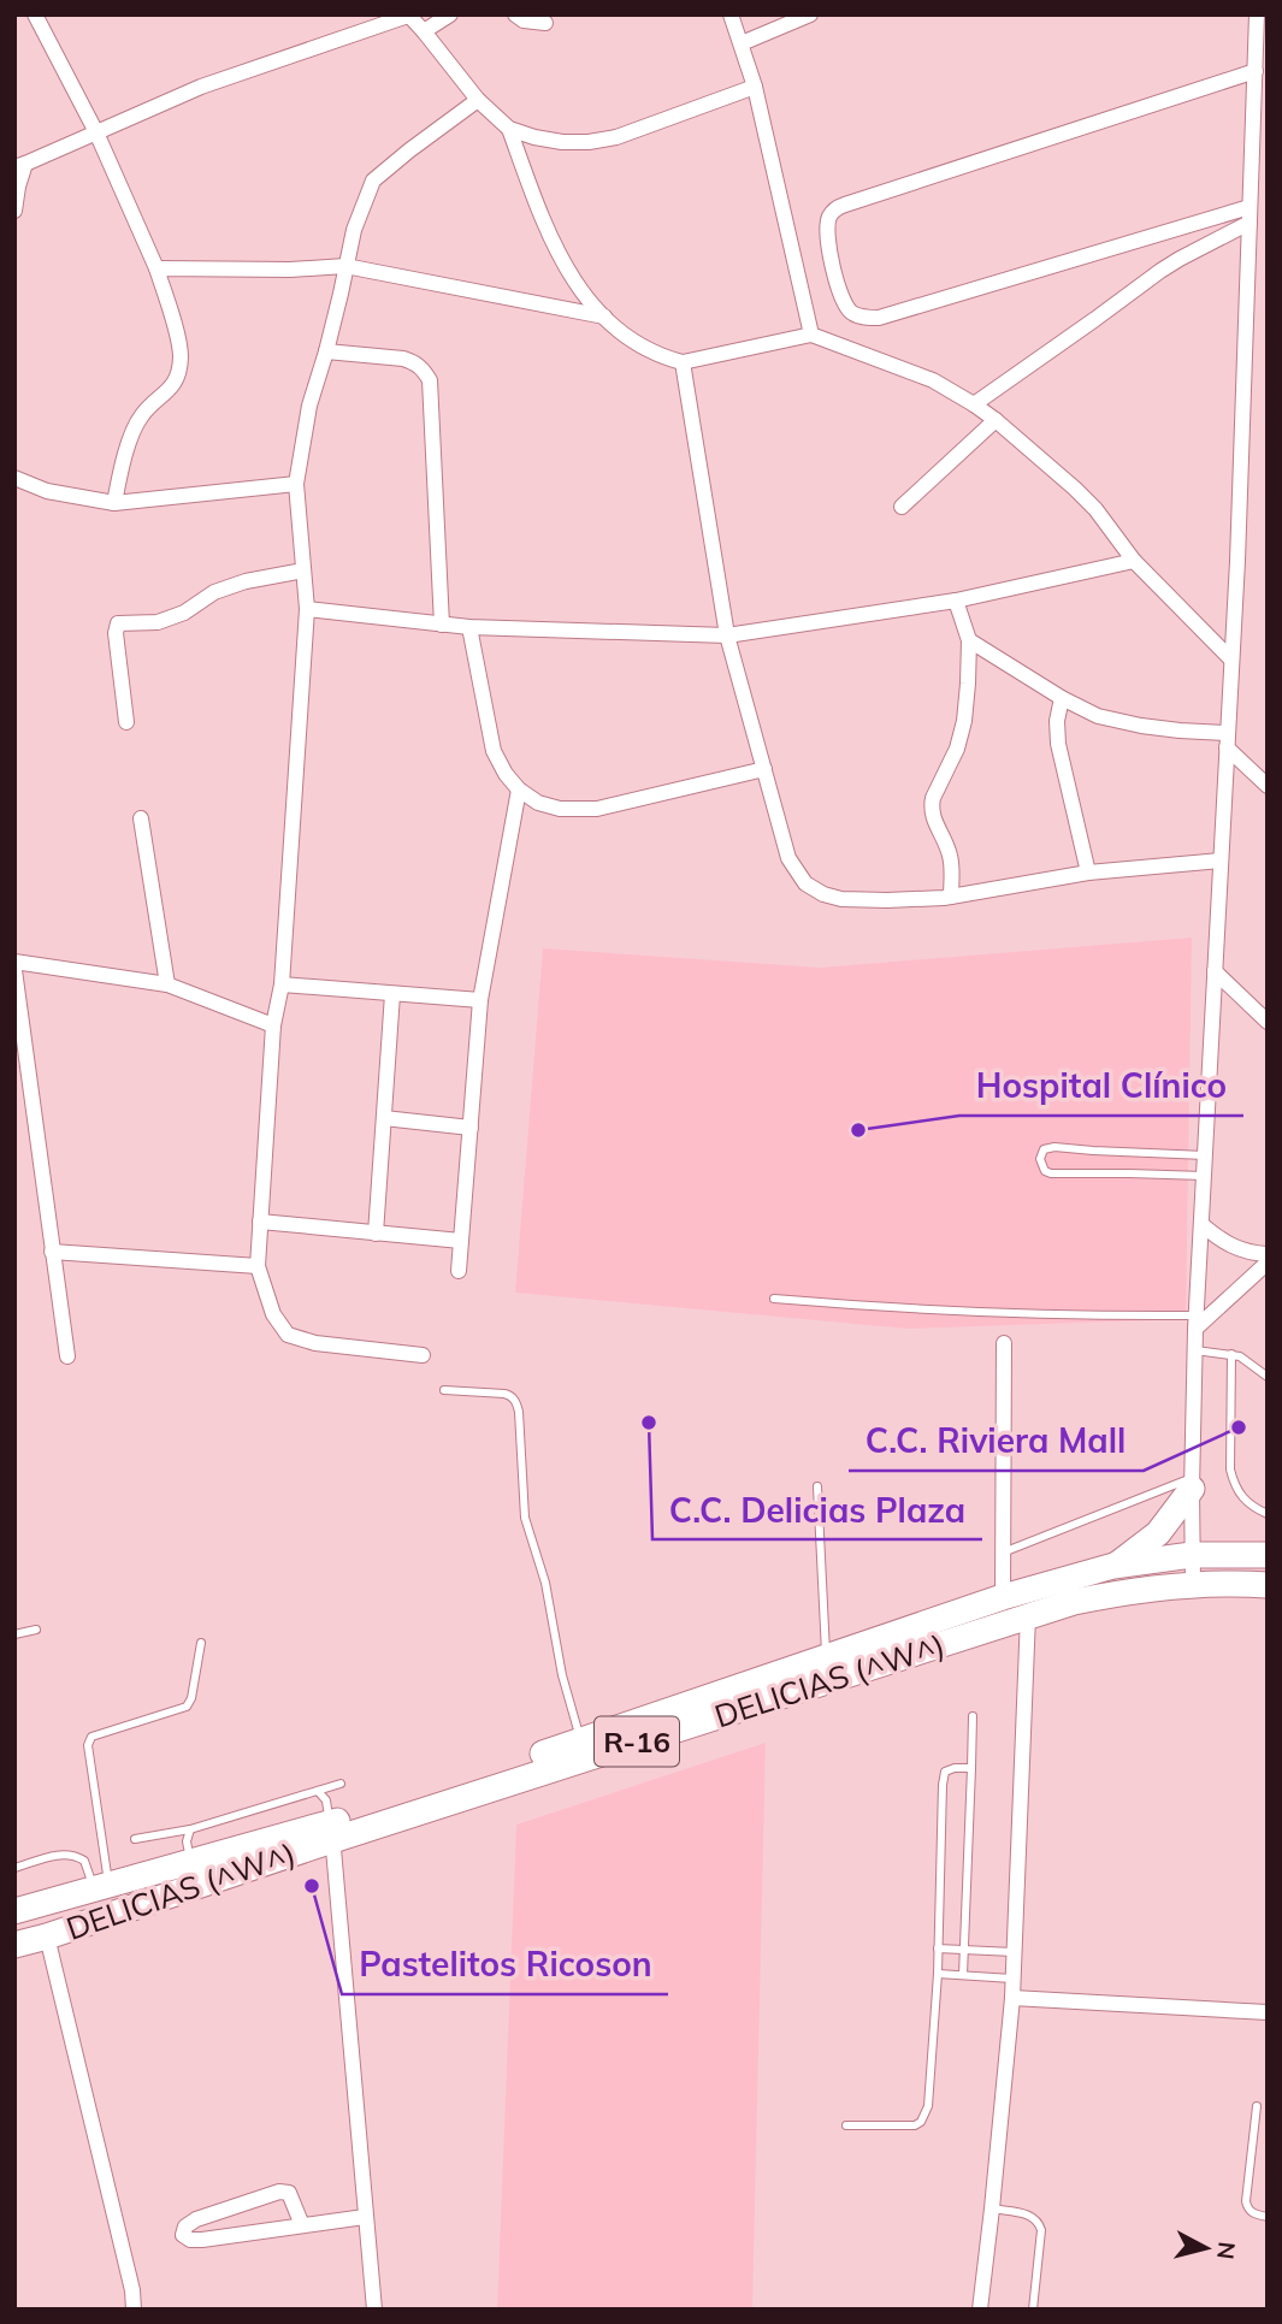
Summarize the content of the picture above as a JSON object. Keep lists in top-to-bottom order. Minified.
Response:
{"streets":{"main road":["DELICIAS (^W^)","R-16"]},"places":["Hospital Clínico","C.C. Delicias Plaza","C.C. Riviera Mall","Pastelitos Ricoson"],"north":"right"}
